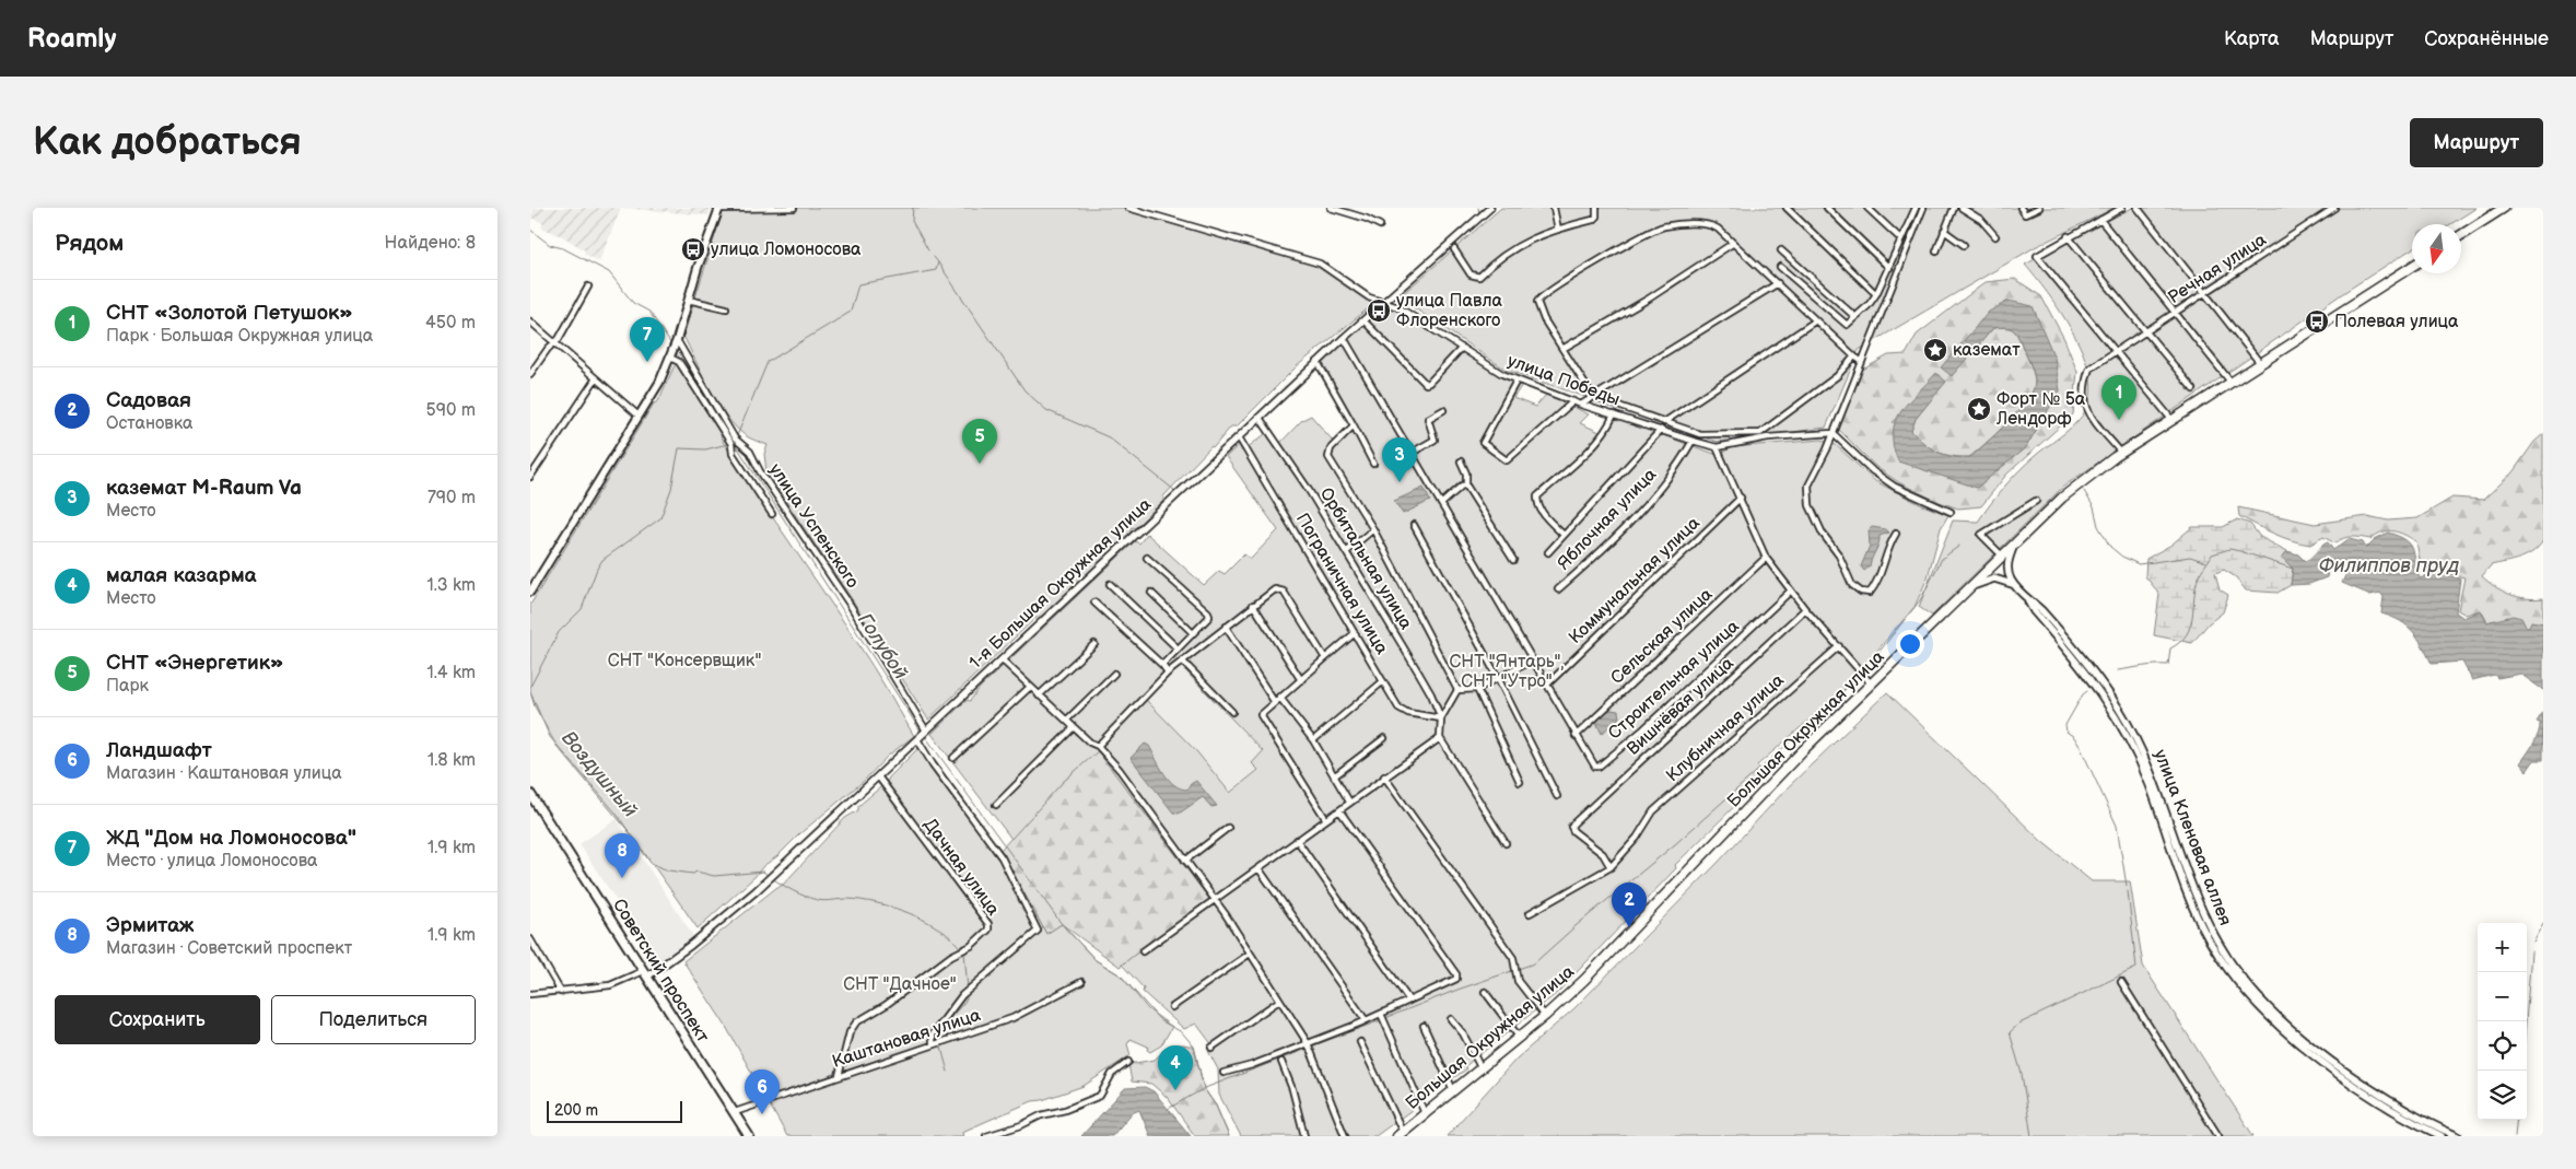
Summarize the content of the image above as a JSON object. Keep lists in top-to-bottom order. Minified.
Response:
{"streets":{"highway":["Большая Окружная улица"],"main road":["Советский проспект"],"street":["Речная улица","улица Победы","Яблочная улица","улица Успенского","Орбитальная улица","Коммунальная улица","1-я Большая Окружная улица","Пограничная улица","Сельская улица","Строительная улица","Вишнёвая улица","Клубничная улица","улица Кленовая аллея","Дачная улица","Каштановая улица"]},"crossings":[["Речная улица","Большая Окружная улица"],["улица Победы","Яблочная улица"],["улица Победы","1-я Большая Окружная улица"],["улица Успенского","1-я Большая Окружная улица"],["Орбитальная улица","1-я Большая Окружная улица"],["Орбитальная улица","Пограничная улица"],["1-я Большая Окружная улица","Пограничная улица"],["1-я Большая Окружная улица","Дачная улица"],["1-я Большая Окружная улица","Советский проспект"],["Сельская улица","Строительная улица"],["Вишнёвая улица","Клубничная улица"],["Дачная улица","Каштановая улица"],["Советский проспект","Каштановая улица"]],"water":["Филиппов пруд","Голубой","Воздушный"],"parks":["СНТ \"Консервщик\"","СНТ \"Янтарь\", СНТ \"Утро\"","СНТ \"Дачное\""],"places":{"bus stop":["улица Ломоносова","улица Павла Флоренского","Полевая улица"],"place":["каземат","Форт № 5а Лендорф"]},"scale_bar":"200 m","north":"bottom","page":{"header":"Roamly","nav":["Карта","Маршрут","Сохранённые"],"buttons":["Маршрут",["Сохранить","Поделиться"]],"title":"Как добраться","heading":["Рядом","Найдено: 8"],"list":[{"mark":"1","name":"СНТ «Золотой Петушок»","note":"Парк · Большая Окружная улица","value":"450 m"},{"mark":"2","name":"Садовая","note":"Остановка","value":"590 m"},{"mark":"3","name":"каземат M-Raum Va","note":"Место","value":"790 m"},{"mark":"4","name":"малая казарма","note":"Место","value":"1.3 km"},{"mark":"5","name":"СНТ «Энергетик»","note":"Парк","value":"1.4 km"},{"mark":"6","name":"Ландшафт","note":"Магазин · Каштановая улица","value":"1.8 km"},{"mark":"7","name":"ЖД \"Дом на Ломоносова\"","note":"Место · улица Ломоносова","value":"1.9 km"},{"mark":"8","name":"Эрмитаж","note":"Магазин · Советский проспект","value":"1.9 km"}],"pins":["7","1","5","3","8","2","4","6"],"map_buttons":["+","−"],"scale":"200 m"}}
